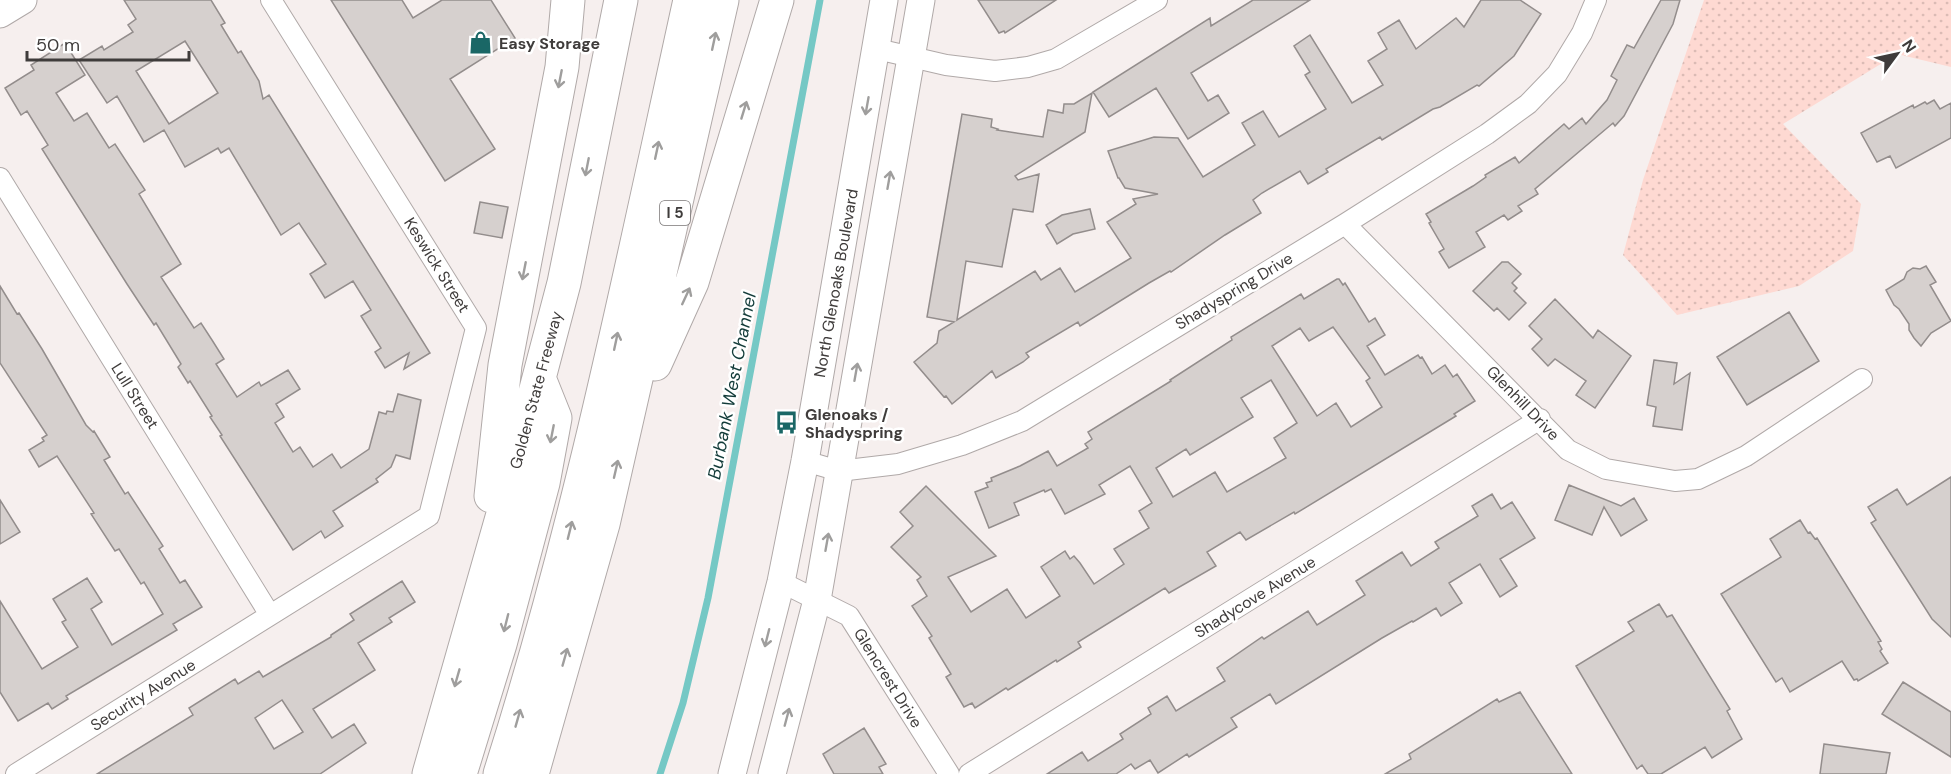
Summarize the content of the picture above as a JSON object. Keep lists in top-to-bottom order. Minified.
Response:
{"streets":{"highway":["I 5","Golden State Freeway"],"main road":["North Glenoaks Boulevard"],"street":["Keswick Street","Shadyspring Drive","Lull Street","Glenhill Drive","Shadycove Avenue","Glencrest Drive","Security Avenue"]},"crossings":[["Keswick Street","Lull Street"],["Keswick Street","Security Avenue"],["North Glenoaks Boulevard","Shadyspring Drive"],["North Glenoaks Boulevard","Glencrest Drive"],["Shadyspring Drive","Glenhill Drive"],["Lull Street","Security Avenue"],["Glenhill Drive","Shadycove Avenue"]],"water":["Burbank West Channel"],"places":{"shop":["Easy Storage"],"bus stop":["Glenoaks / Shadyspring"]},"scale_bar":"50 m","north":"top right"}
